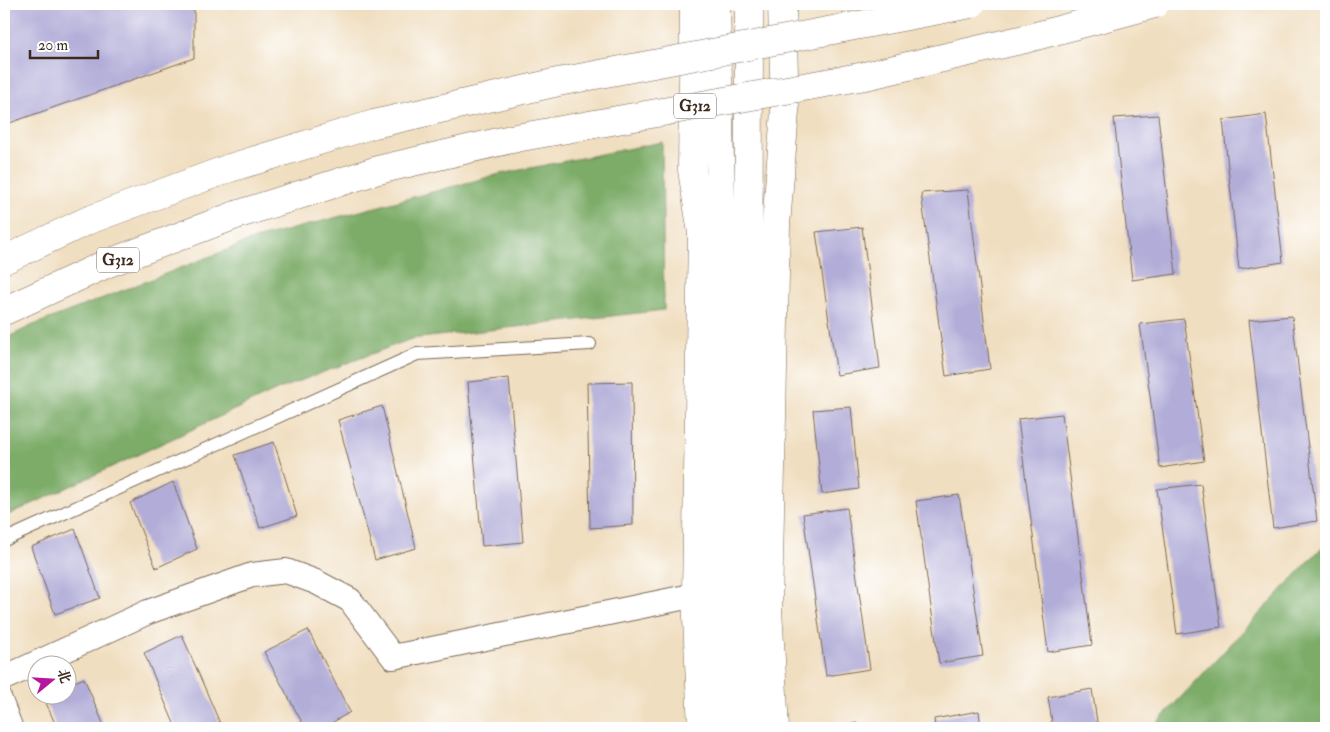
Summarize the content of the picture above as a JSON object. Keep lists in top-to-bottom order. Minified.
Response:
{"streets":{"main road":["G312"]},"scale_bar":"20 m","north":"right"}
